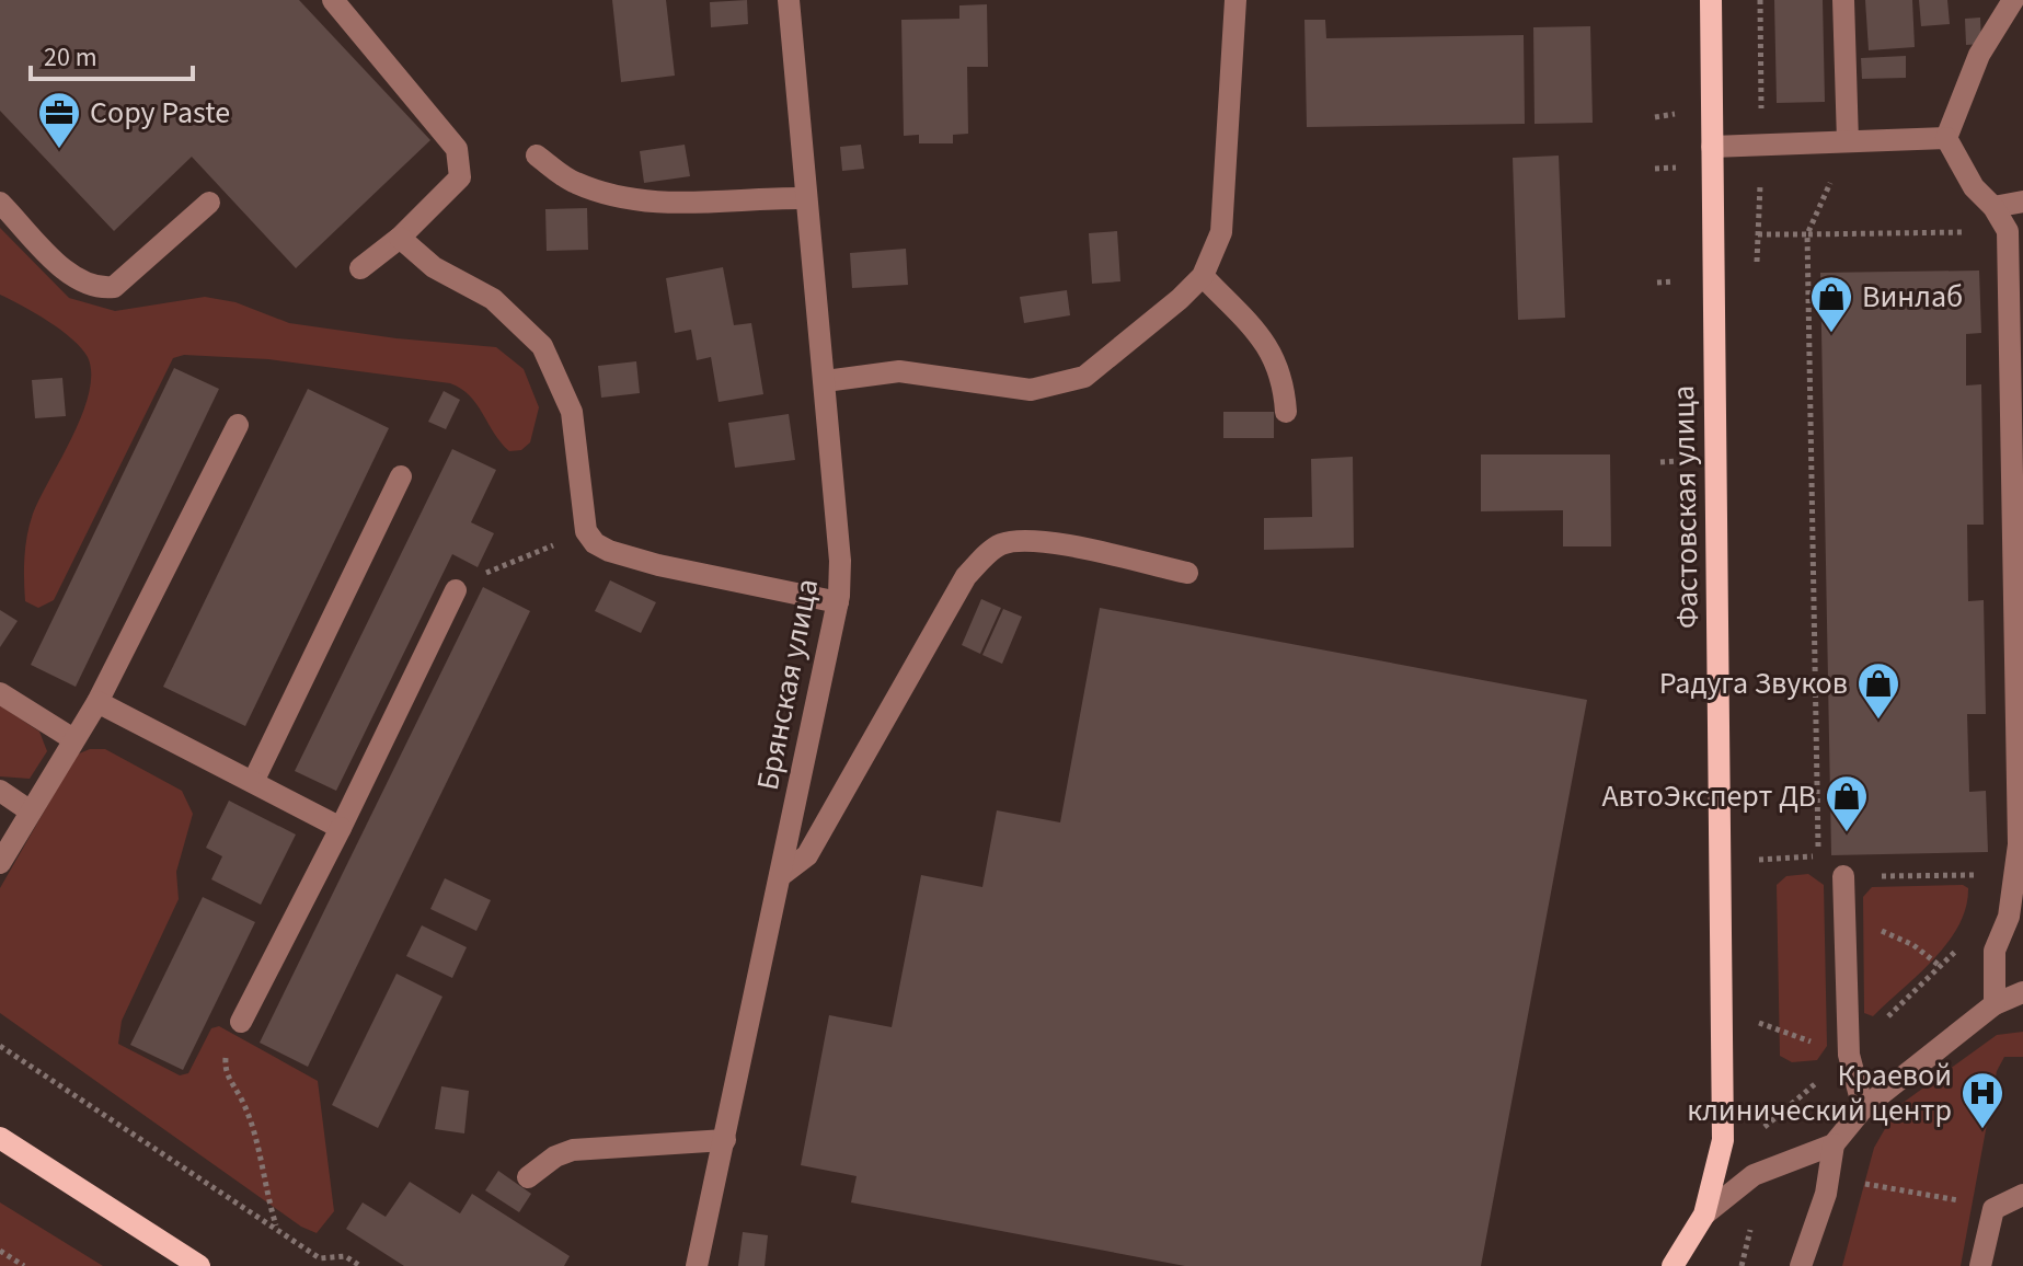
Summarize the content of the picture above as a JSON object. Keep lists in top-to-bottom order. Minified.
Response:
{"streets":{"main road":["Фастовская улица"],"street":["Брянская улица"]},"places":{"office":["Copy Paste"],"shop":["Винлаб","Радуга Звуков","АвтоЭксперт ДВ"],"hospital":["Краевой клинический центр"]},"scale_bar":"20 m"}
